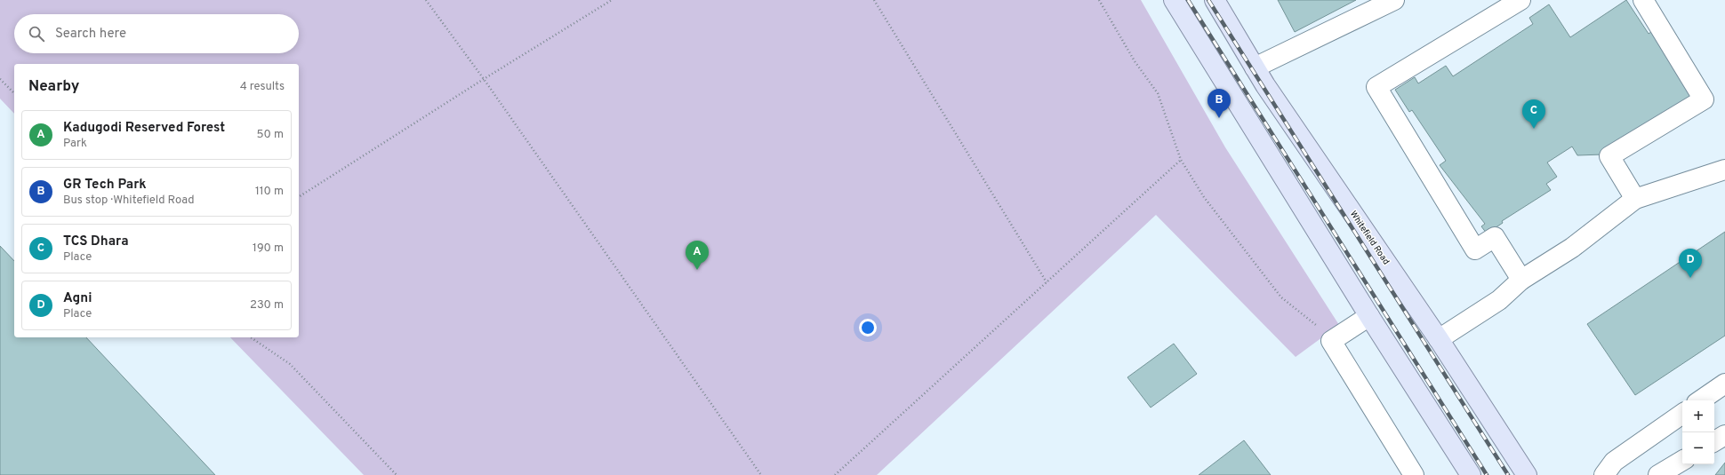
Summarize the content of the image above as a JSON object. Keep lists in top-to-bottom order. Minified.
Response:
{"streets":{"main road":["Whitefield Road"]},"page":{"search":"Search here","heading":["Nearby","4 results"],"pins":["B","C","A","D"],"list":[{"mark":"A","name":"Kadugodi Reserved Forest","note":"Park","value":"50 m"},{"mark":"B","name":"GR Tech Park","note":"Bus stop · Whitefield Road","value":"110 m"},{"mark":"C","name":"TCS Dhara","note":"Place","value":"190 m"},{"mark":"D","name":"Agni","note":"Place","value":"230 m"}],"map_buttons":["+","−"]}}
